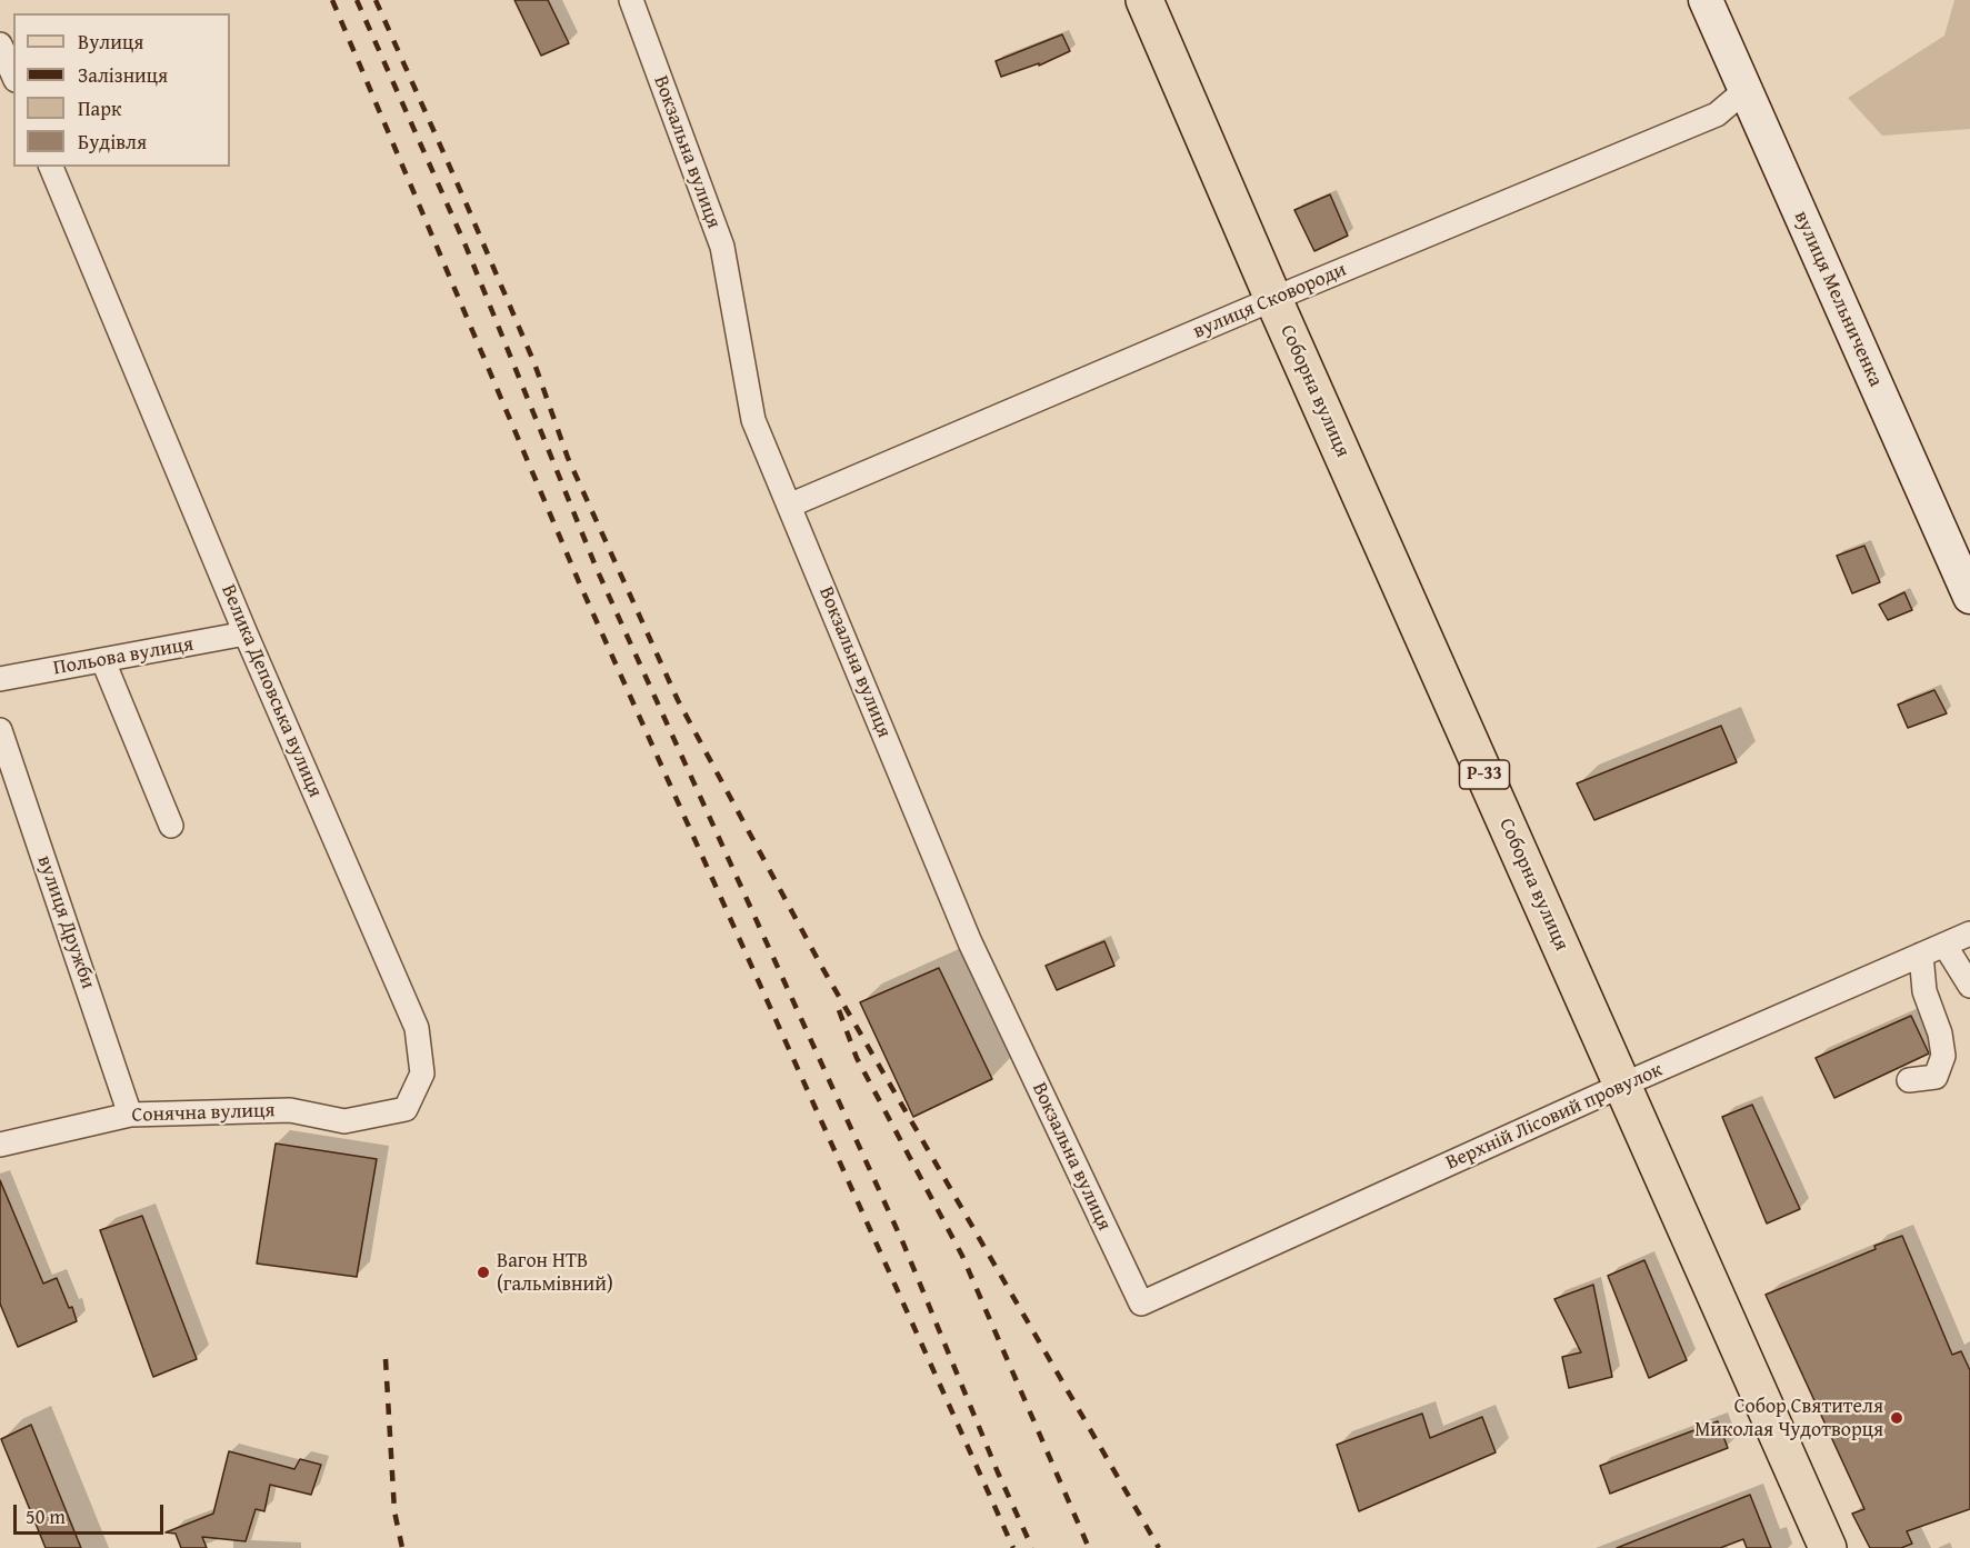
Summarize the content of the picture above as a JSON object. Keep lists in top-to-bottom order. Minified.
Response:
{"streets":{"main road":["Соборна вулиця","Р-33"],"street":["Вокзальна вулиця","вулиця Мельниченка","вулиця Сковороди","Польова вулиця","Велика Деповська вулиця","вулиця Дружби","Сонячна вулиця","Верхній Лісовий провулок"]},"crossings":[["Вокзальна вулиця","вулиця Сковороди"],["Вокзальна вулиця","Верхній Лісовий провулок"],["вулиця Мельниченка","вулиця Сковороди"],["вулиця Сковороди","Соборна вулиця"],["Соборна вулиця","Верхній Лісовий провулок"],["Польова вулиця","Велика Деповська вулиця"],["Велика Деповська вулиця","Сонячна вулиця"],["вулиця Дружби","Сонячна вулиця"]],"places":["Вагон НТВ (гальмівний)","Собор Святителя Миколая Чудотворця"],"legend":["Вулиця","Залізниця","Парк","Будівля"],"scale_bar":"50 m"}
